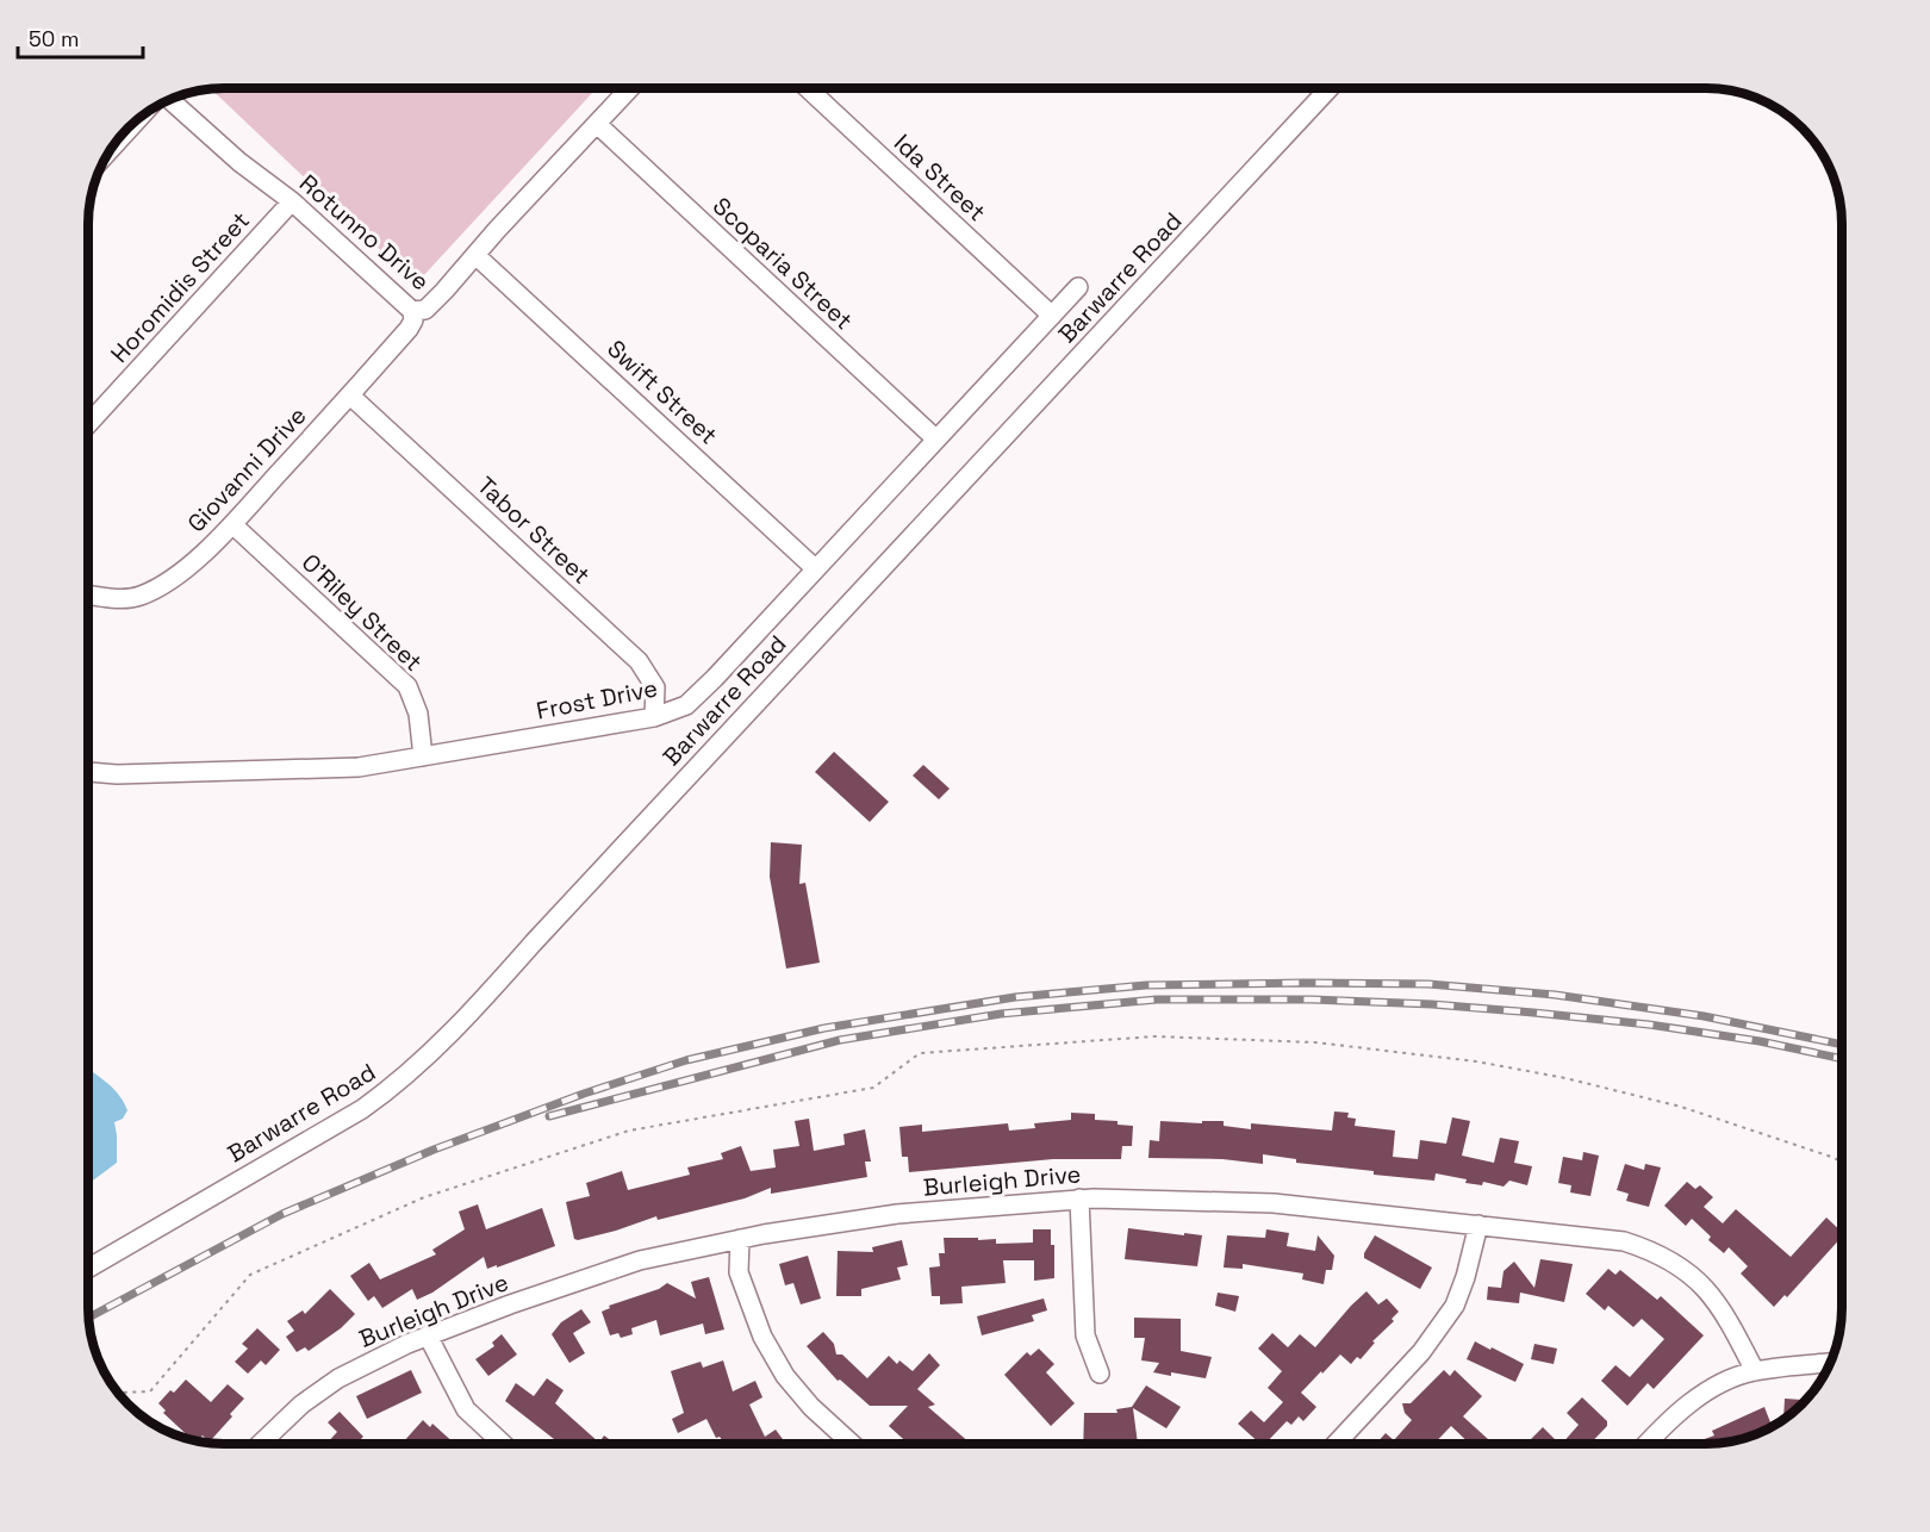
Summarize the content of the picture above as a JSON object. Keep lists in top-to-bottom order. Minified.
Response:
{"streets":{"street":["Ida Street","Rotunno Drive","Scoparia Street","Barwarre Road","Horomidis Street","Swift Street","Giovanni Drive","Tabor Street","O'Riley Street","Frost Drive","Burleigh Drive"]},"crossings":[["Ida Street","Frost Drive"],["Rotunno Drive","Scoparia Street"],["Rotunno Drive","Horomidis Street"],["Rotunno Drive","Swift Street"],["Rotunno Drive","Giovanni Drive"],["Scoparia Street","Frost Drive"],["Swift Street","Frost Drive"],["Giovanni Drive","Tabor Street"],["Giovanni Drive","O'Riley Street"],["Tabor Street","Frost Drive"],["O'Riley Street","Frost Drive"]],"scale_bar":"50 m"}
